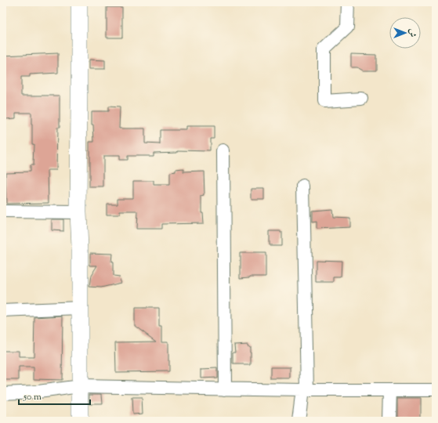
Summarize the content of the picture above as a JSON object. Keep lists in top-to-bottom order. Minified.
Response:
{"scale_bar":"50 m","north":"right"}
